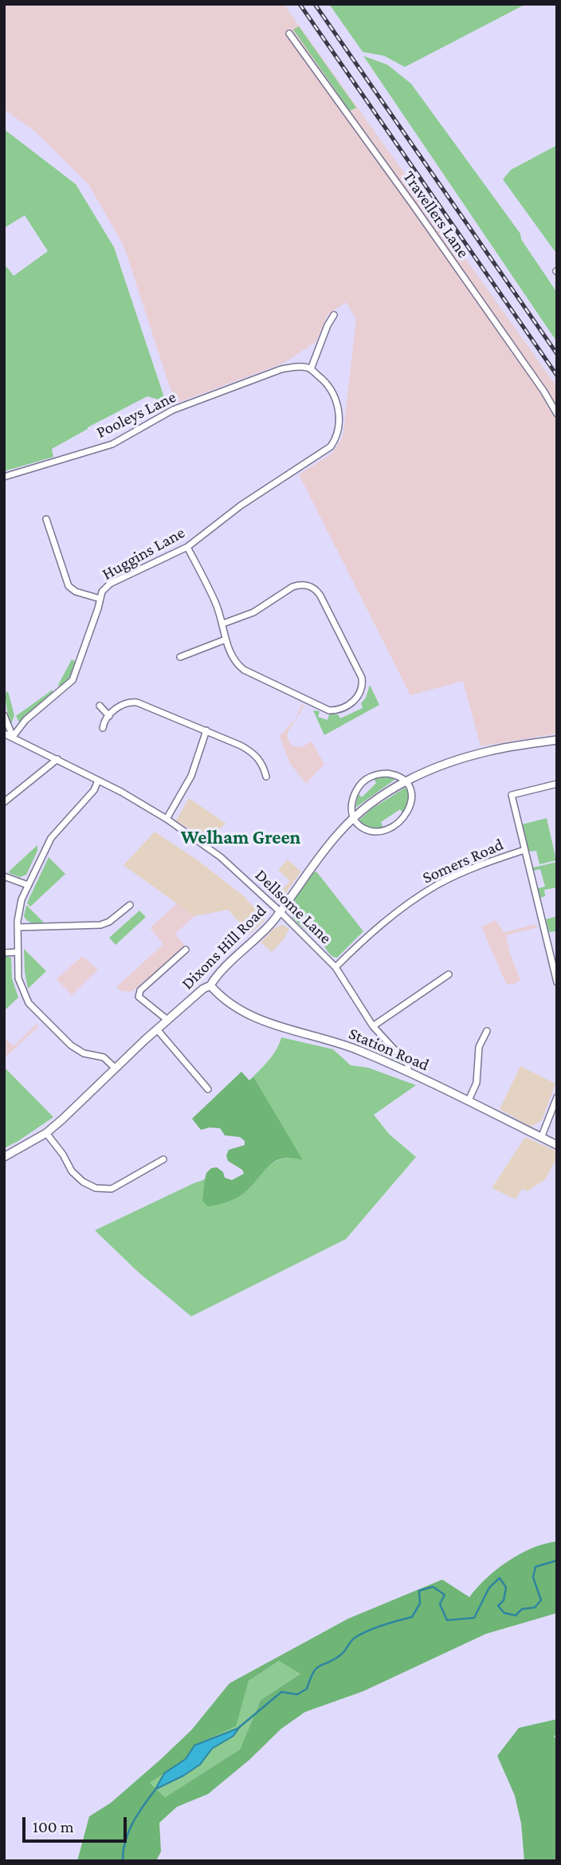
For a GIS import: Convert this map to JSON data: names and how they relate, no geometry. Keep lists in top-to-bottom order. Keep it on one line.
{"streets":{"street":["Travellers Lane","Pooleys Lane","Huggins Lane","Somers Road","Dellsome Lane","Dixons Hill Road","Station Road"]},"crossings":[["Pooleys Lane","Huggins Lane"],["Huggins Lane","Dellsome Lane"],["Somers Road","Dellsome Lane"],["Dellsome Lane","Dixons Hill Road"],["Dellsome Lane","Station Road"],["Dixons Hill Road","Station Road"]],"districts":["Welham Green"],"scale_bar":"100 m"}
